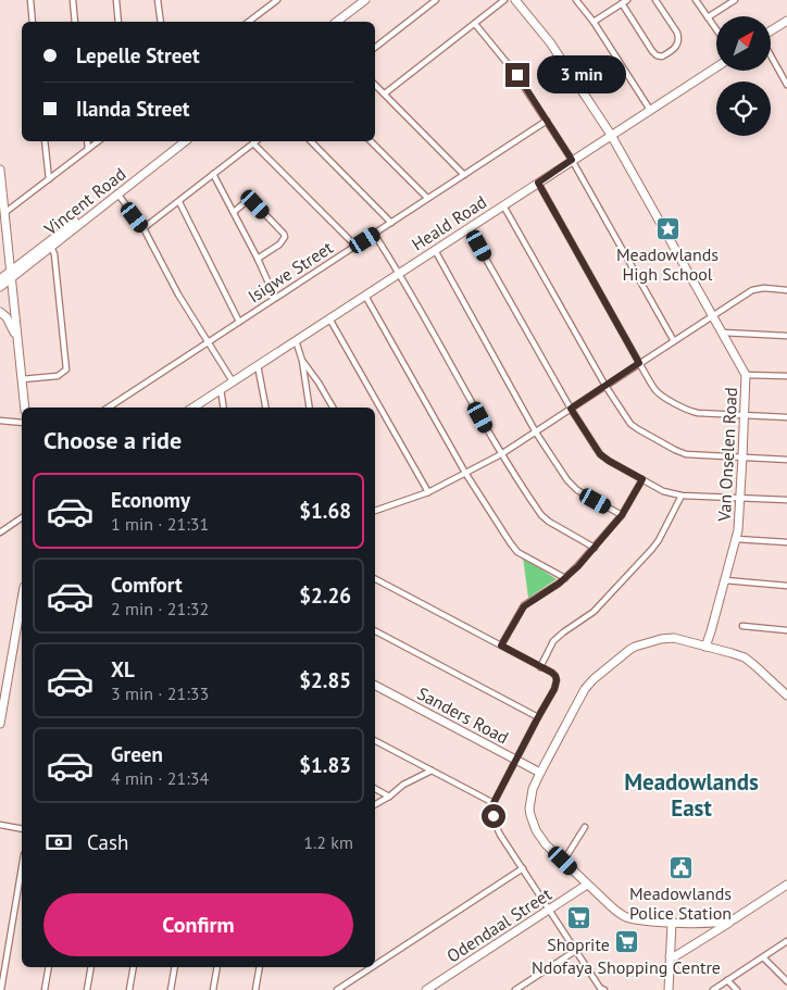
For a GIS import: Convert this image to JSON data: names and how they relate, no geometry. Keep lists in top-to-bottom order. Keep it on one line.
{"streets":{"street":["Vincent Road","Heald Road","Isigwe Street","Van Onselen Road","Sanders Road","Odendaal Street"]},"crossings":[["Heald Road","Van Onselen Road"]],"districts":["Meadowlands East"],"places":{"place":["Meadowlands High School"],"public building":["Meadowlands Police Station"],"supermarket":["Shoprite","Ndofaya Shopping Centre"]},"north":"top right","page":{"banner":["Lepelle Street","Ilanda Street"],"bubble":"3 min","heading":"Choose a ride","list":[{"name":"Economy","note":"1 min · 21:31","value":"$1.68"},{"name":"Comfort","note":"2 min · 21:32","value":"$2.26"},{"name":"XL","note":"3 min · 21:33","value":"$2.85"},{"name":"Green","note":"4 min · 21:34","value":"$1.83"}],"pay":["Cash","1.2 km"],"buttons":"Confirm"}}
